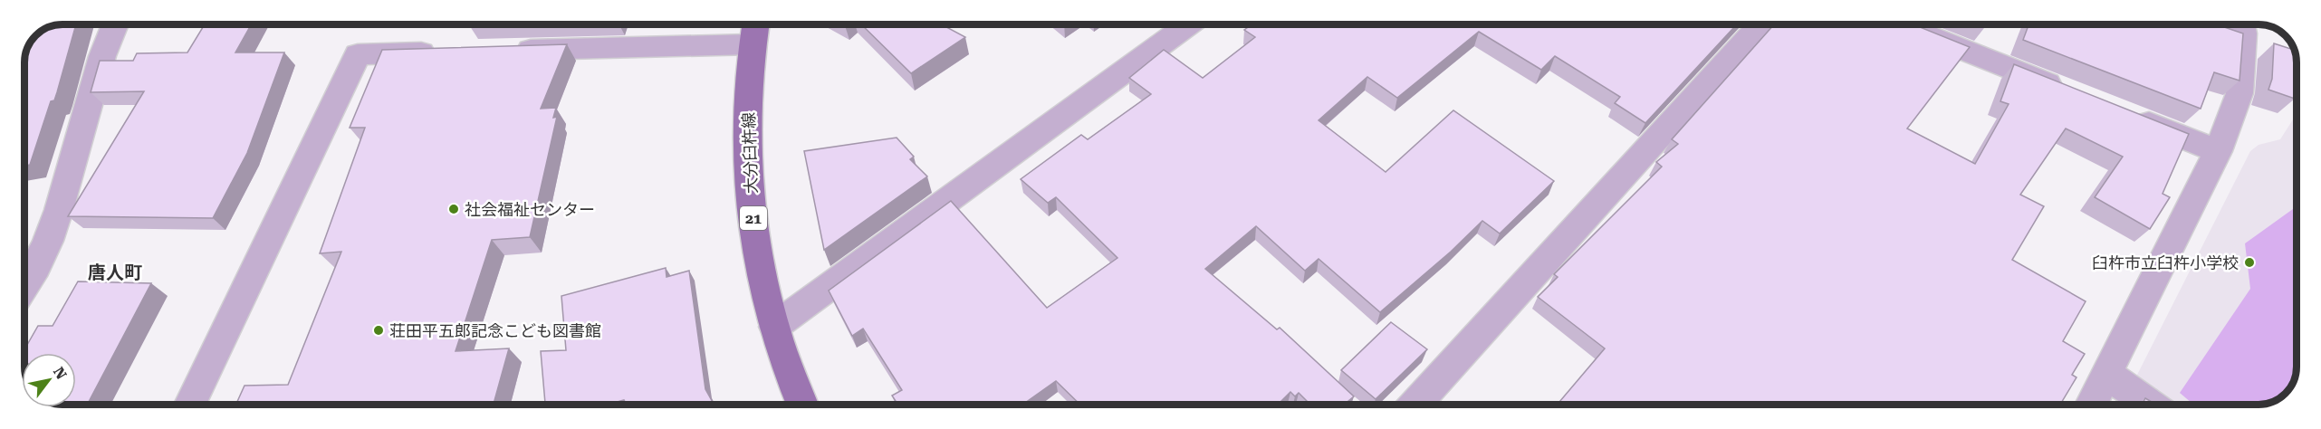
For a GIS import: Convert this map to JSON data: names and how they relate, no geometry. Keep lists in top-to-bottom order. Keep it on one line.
{"streets":{"main road":["大分臼杵線","21"]},"districts":["唐人町"],"places":["社会福祉センター","臼杵市立臼杵小学校","荘田平五郎記念こども図書館"],"north":"top right"}
